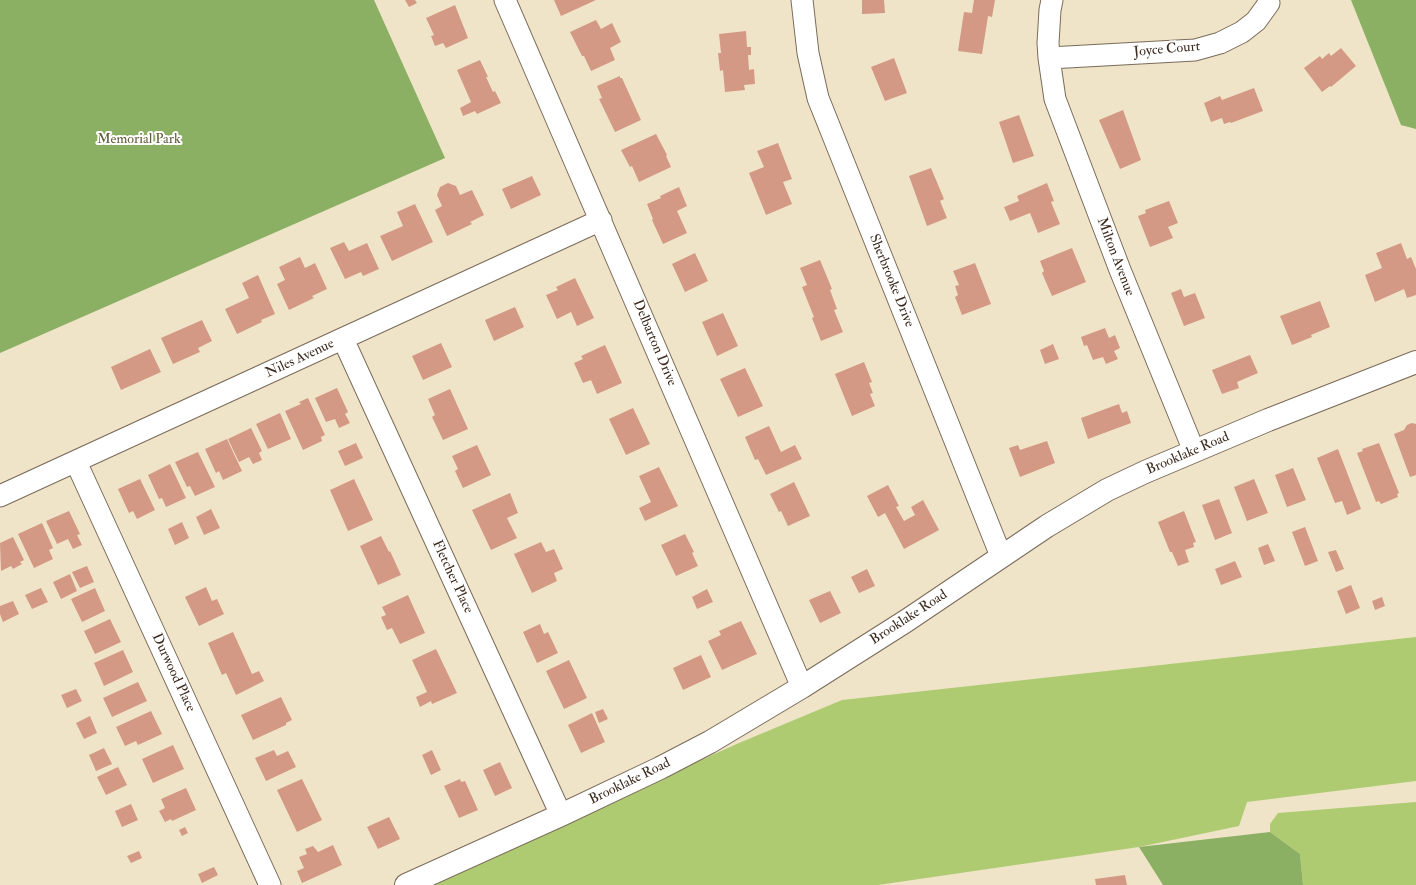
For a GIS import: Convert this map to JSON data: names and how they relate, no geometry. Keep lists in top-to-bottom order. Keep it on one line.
{"streets":{"street":["Joyce Court","Milton Avenue","Sherbrooke Drive","Delbarton Drive","Niles Avenue","Brooklake Road","Fletcher Place","Durwood Place"]},"crossings":[["Joyce Court","Milton Avenue"],["Milton Avenue","Brooklake Road"],["Sherbrooke Drive","Brooklake Road"],["Delbarton Drive","Niles Avenue"],["Delbarton Drive","Brooklake Road"],["Niles Avenue","Fletcher Place"],["Niles Avenue","Durwood Place"],["Brooklake Road","Fletcher Place"]],"parks":["Memorial Park"]}
